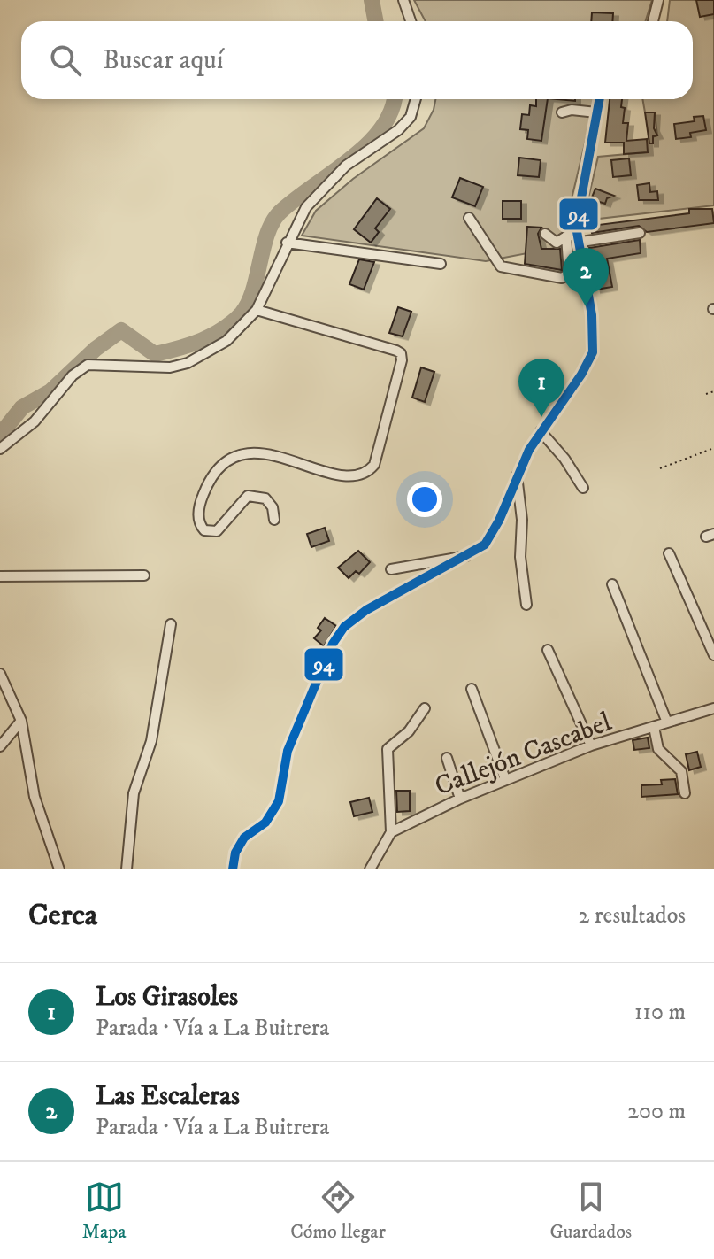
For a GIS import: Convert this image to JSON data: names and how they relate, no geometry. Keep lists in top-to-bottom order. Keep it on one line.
{"streets":{"street":["Callejón Cascabel"]},"lines":["transit line 94"],"page":{"search":"Buscar aquí","pins":["2","1"],"heading":["Cerca","2 resultados"],"list":[{"mark":"1","name":"Los Girasoles","note":"Parada · Vía a La Buitrera","value":"110 m"},{"mark":"2","name":"Las Escaleras","note":"Parada · Vía a La Buitrera","value":"200 m"}],"nav":["Mapa","Cómo llegar","Guardados"]}}
